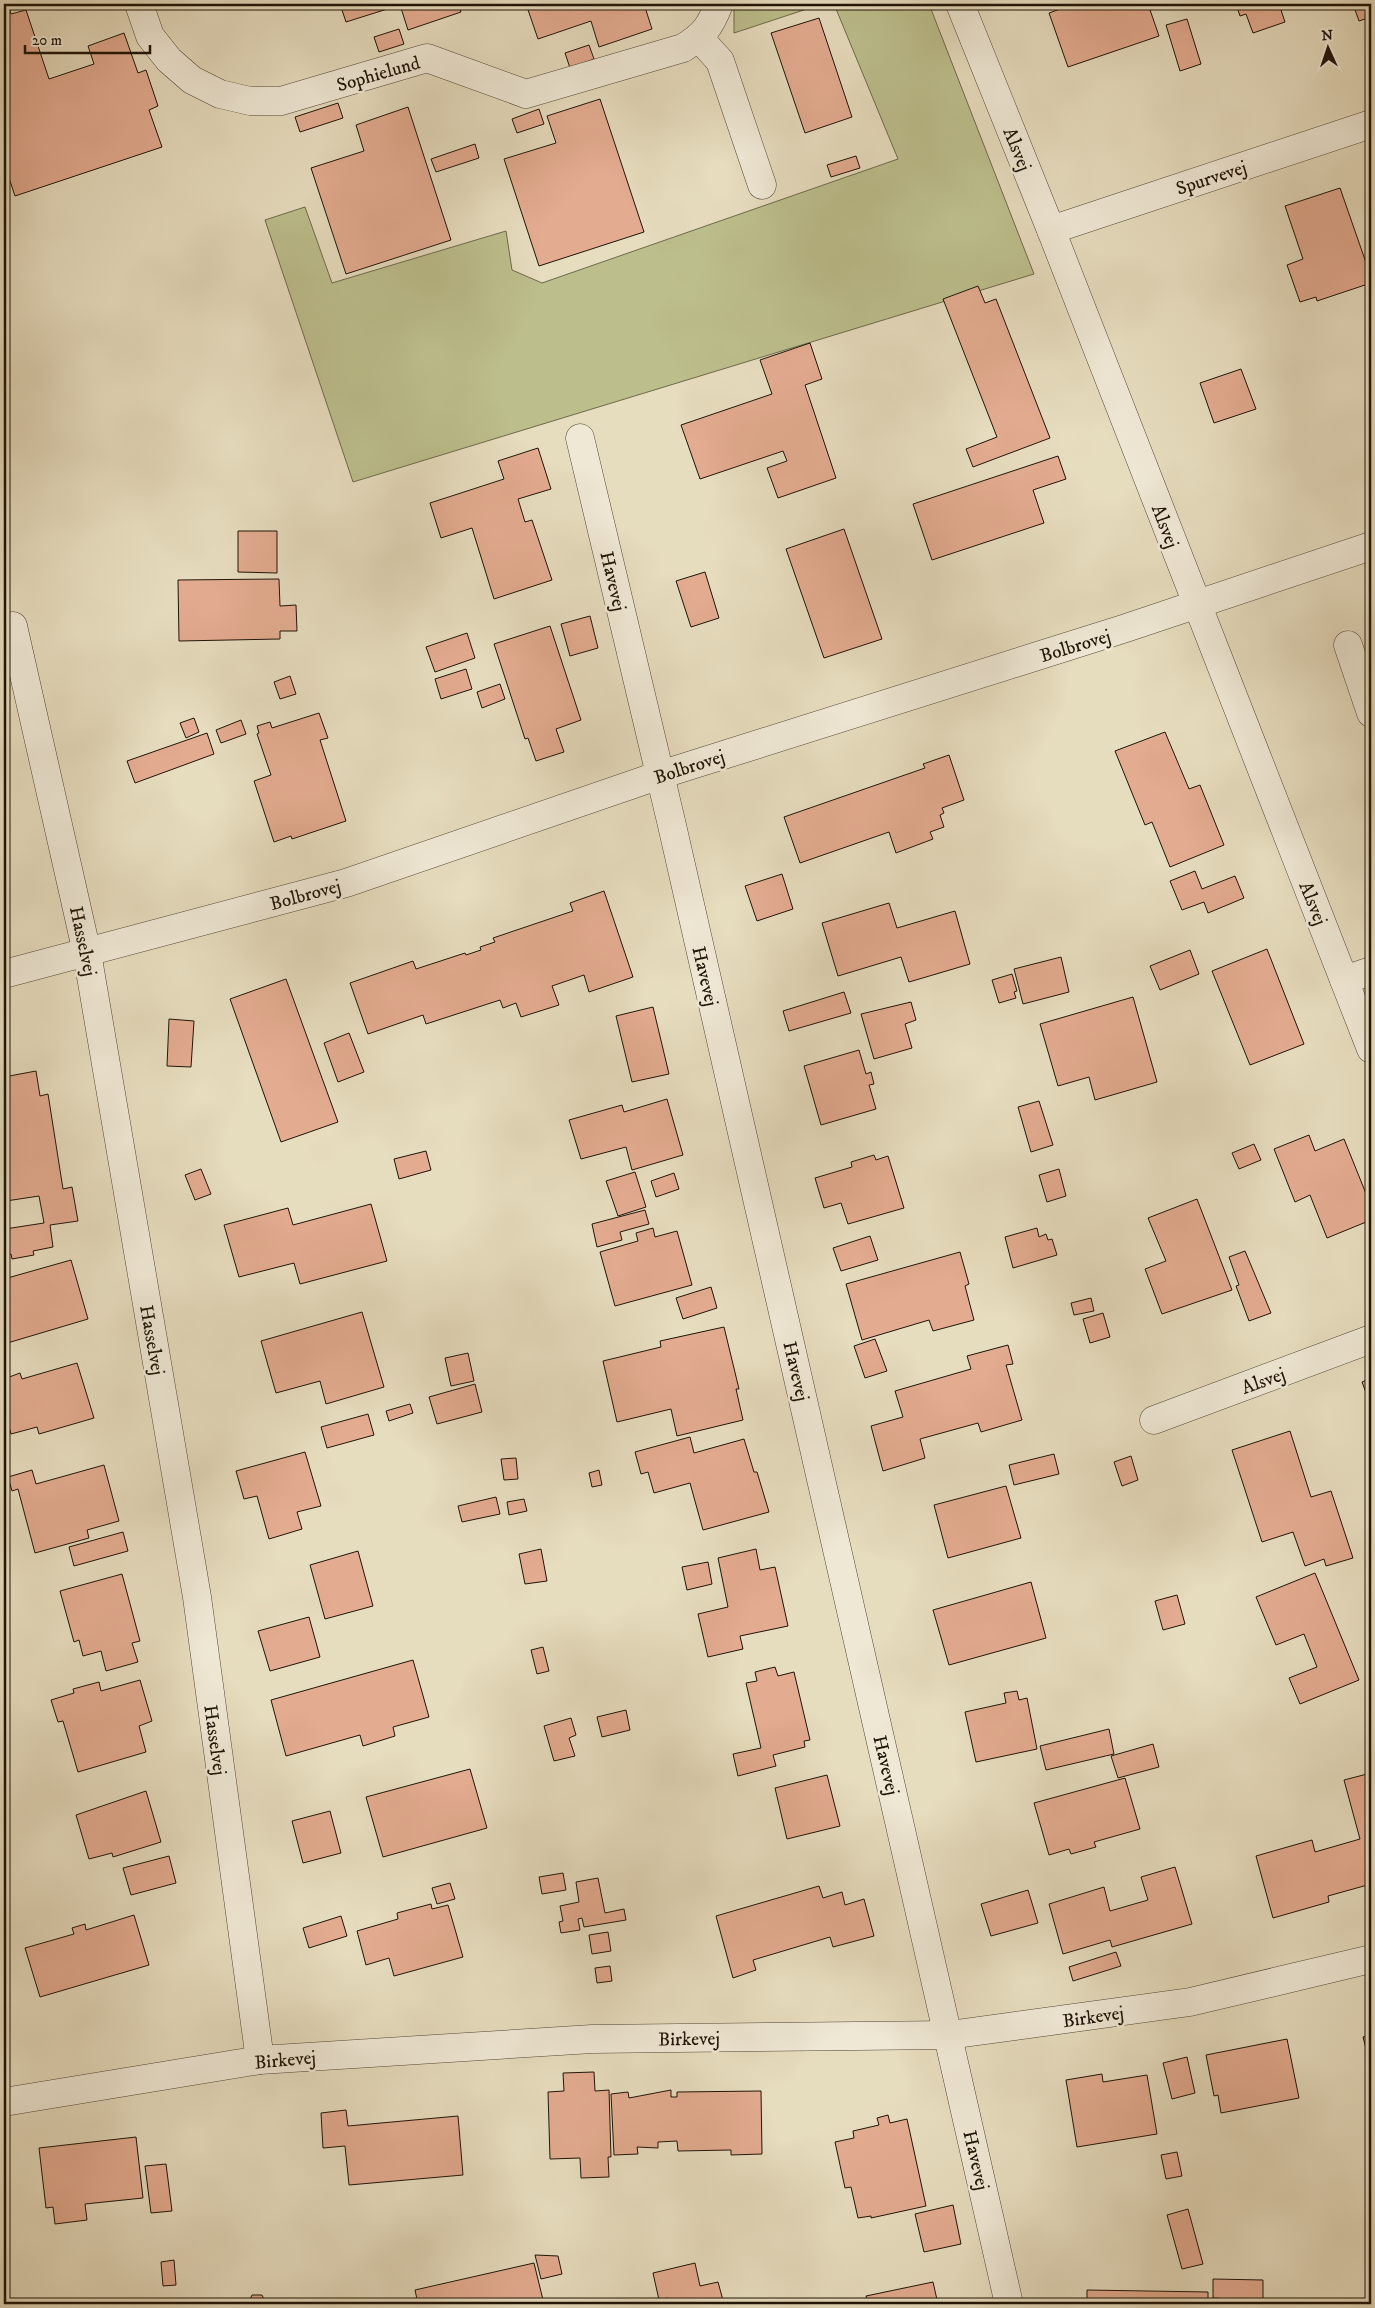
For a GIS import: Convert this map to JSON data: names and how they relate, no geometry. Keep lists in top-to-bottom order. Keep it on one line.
{"streets":{"street":["Sophielund","Alsvej","Spurvevej","Havevej","Bolbrovej","Hasselvej","Birkevej"]},"crossings":[["Alsvej","Spurvevej"],["Alsvej","Bolbrovej"],["Havevej","Bolbrovej"],["Havevej","Birkevej"],["Bolbrovej","Hasselvej"],["Hasselvej","Birkevej"]],"scale_bar":"20 m","north":"top"}
